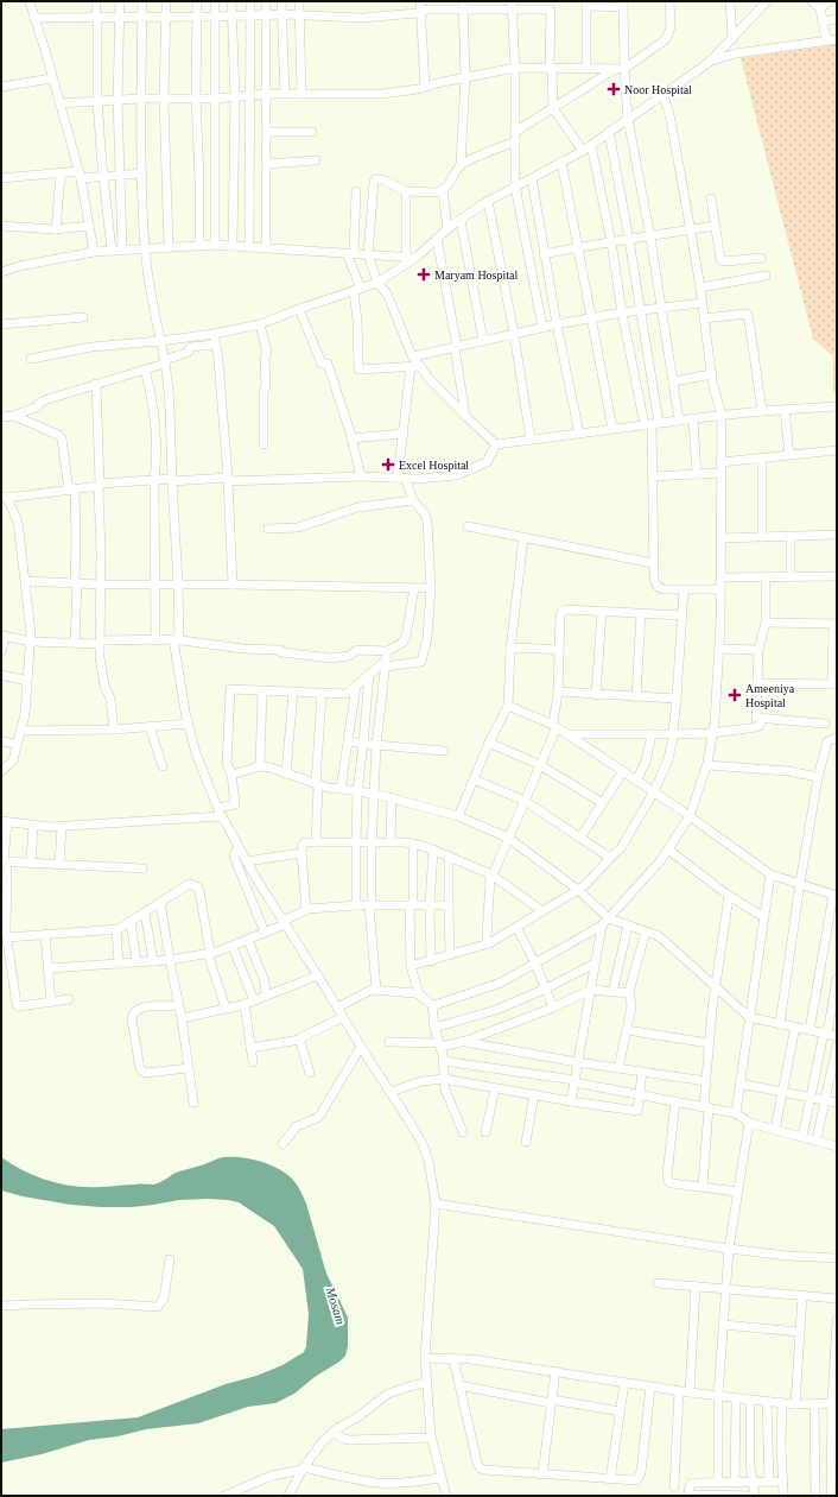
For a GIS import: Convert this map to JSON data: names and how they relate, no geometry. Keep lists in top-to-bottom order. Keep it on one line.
{"water":["Mosam"],"places":{"health":["Noor Hospital","Maryam Hospital","Excel Hospital","Ameeniya Hospital"]}}
